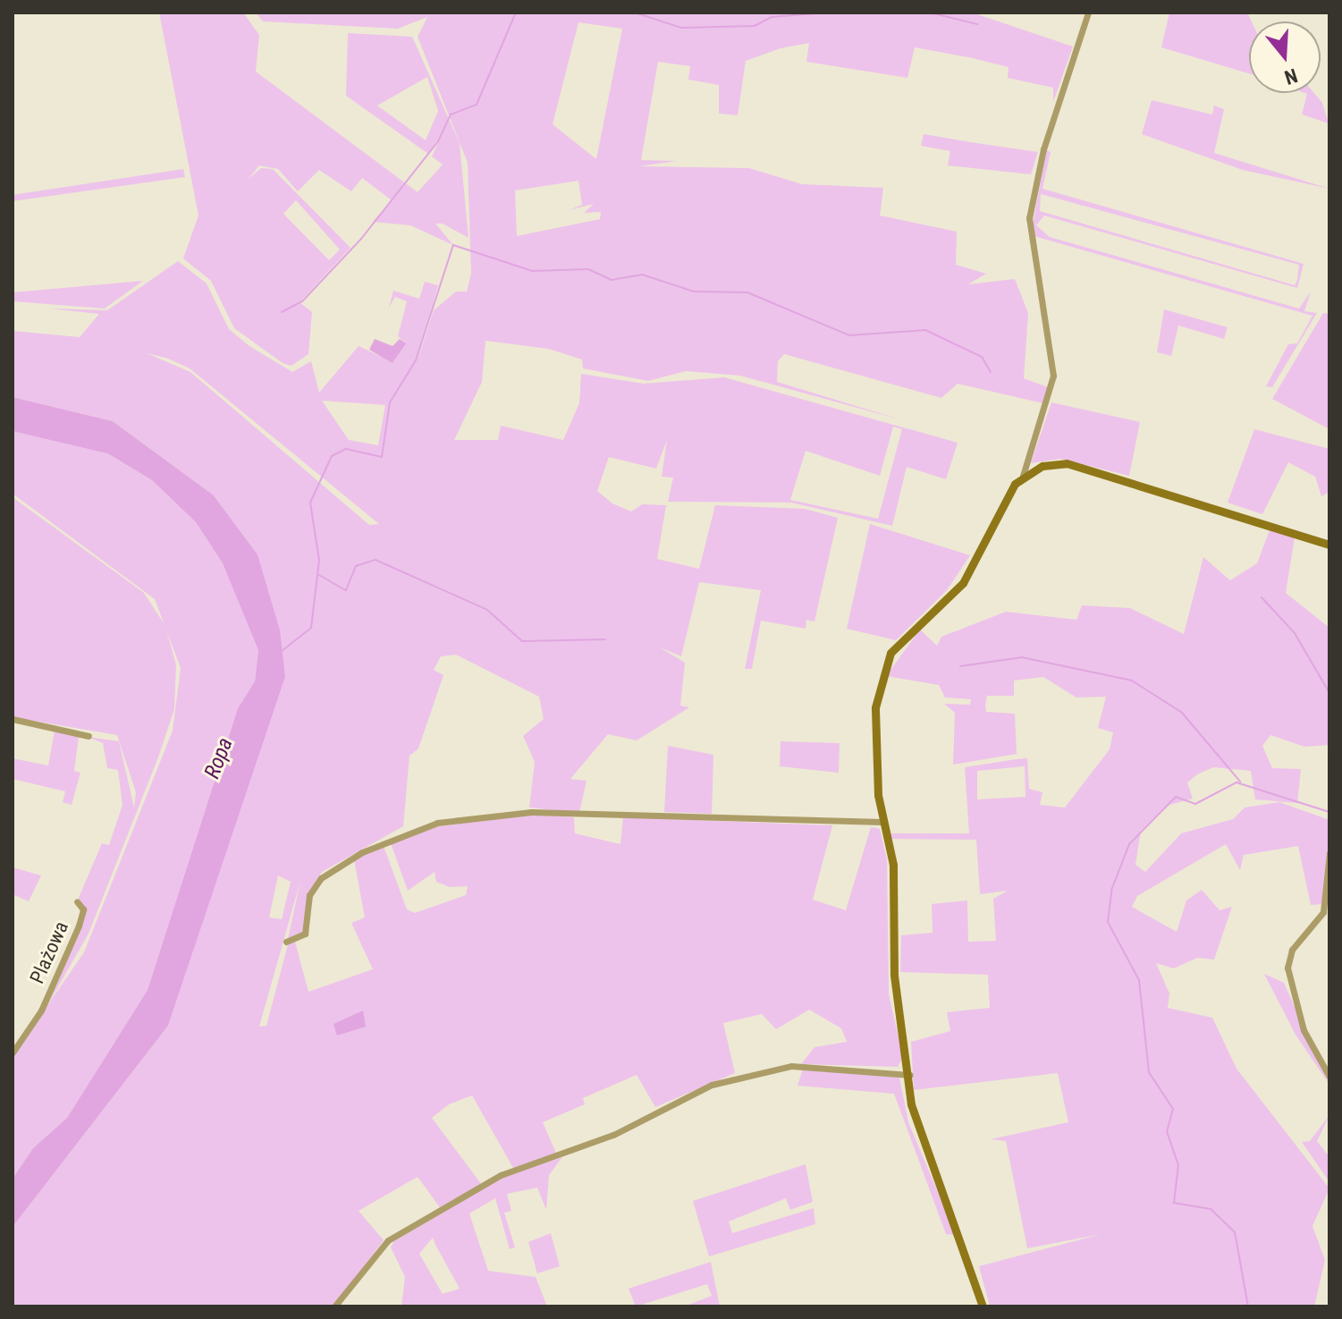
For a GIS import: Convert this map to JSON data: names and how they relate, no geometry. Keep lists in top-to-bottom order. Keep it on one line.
{"streets":{"street":["Plażowa"]},"water":["Ropa"],"north":"bottom"}
